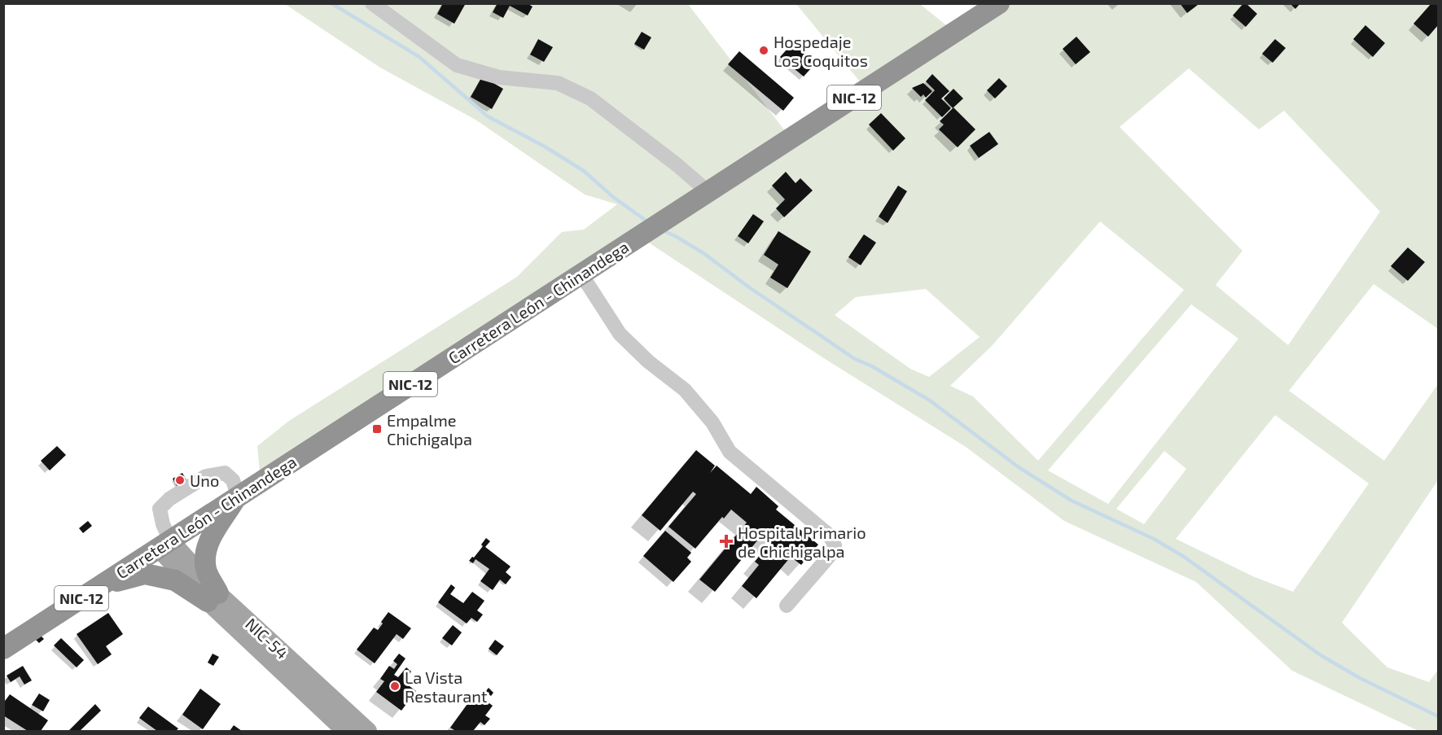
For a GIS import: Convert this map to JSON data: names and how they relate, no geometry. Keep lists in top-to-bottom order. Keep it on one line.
{"streets":{"highway":["NIC-12","Carretera León - Chinandega"],"main road":["NIC-54"]},"crossings":[["Carretera León - Chinandega","NIC-54"]],"places":{"other":["Hospedaje Los Coquitos","Uno","La Vista Restaurant"],"transit":["Empalme Chichigalpa"],"health":["Hospital Primario de Chichigalpa"]}}
